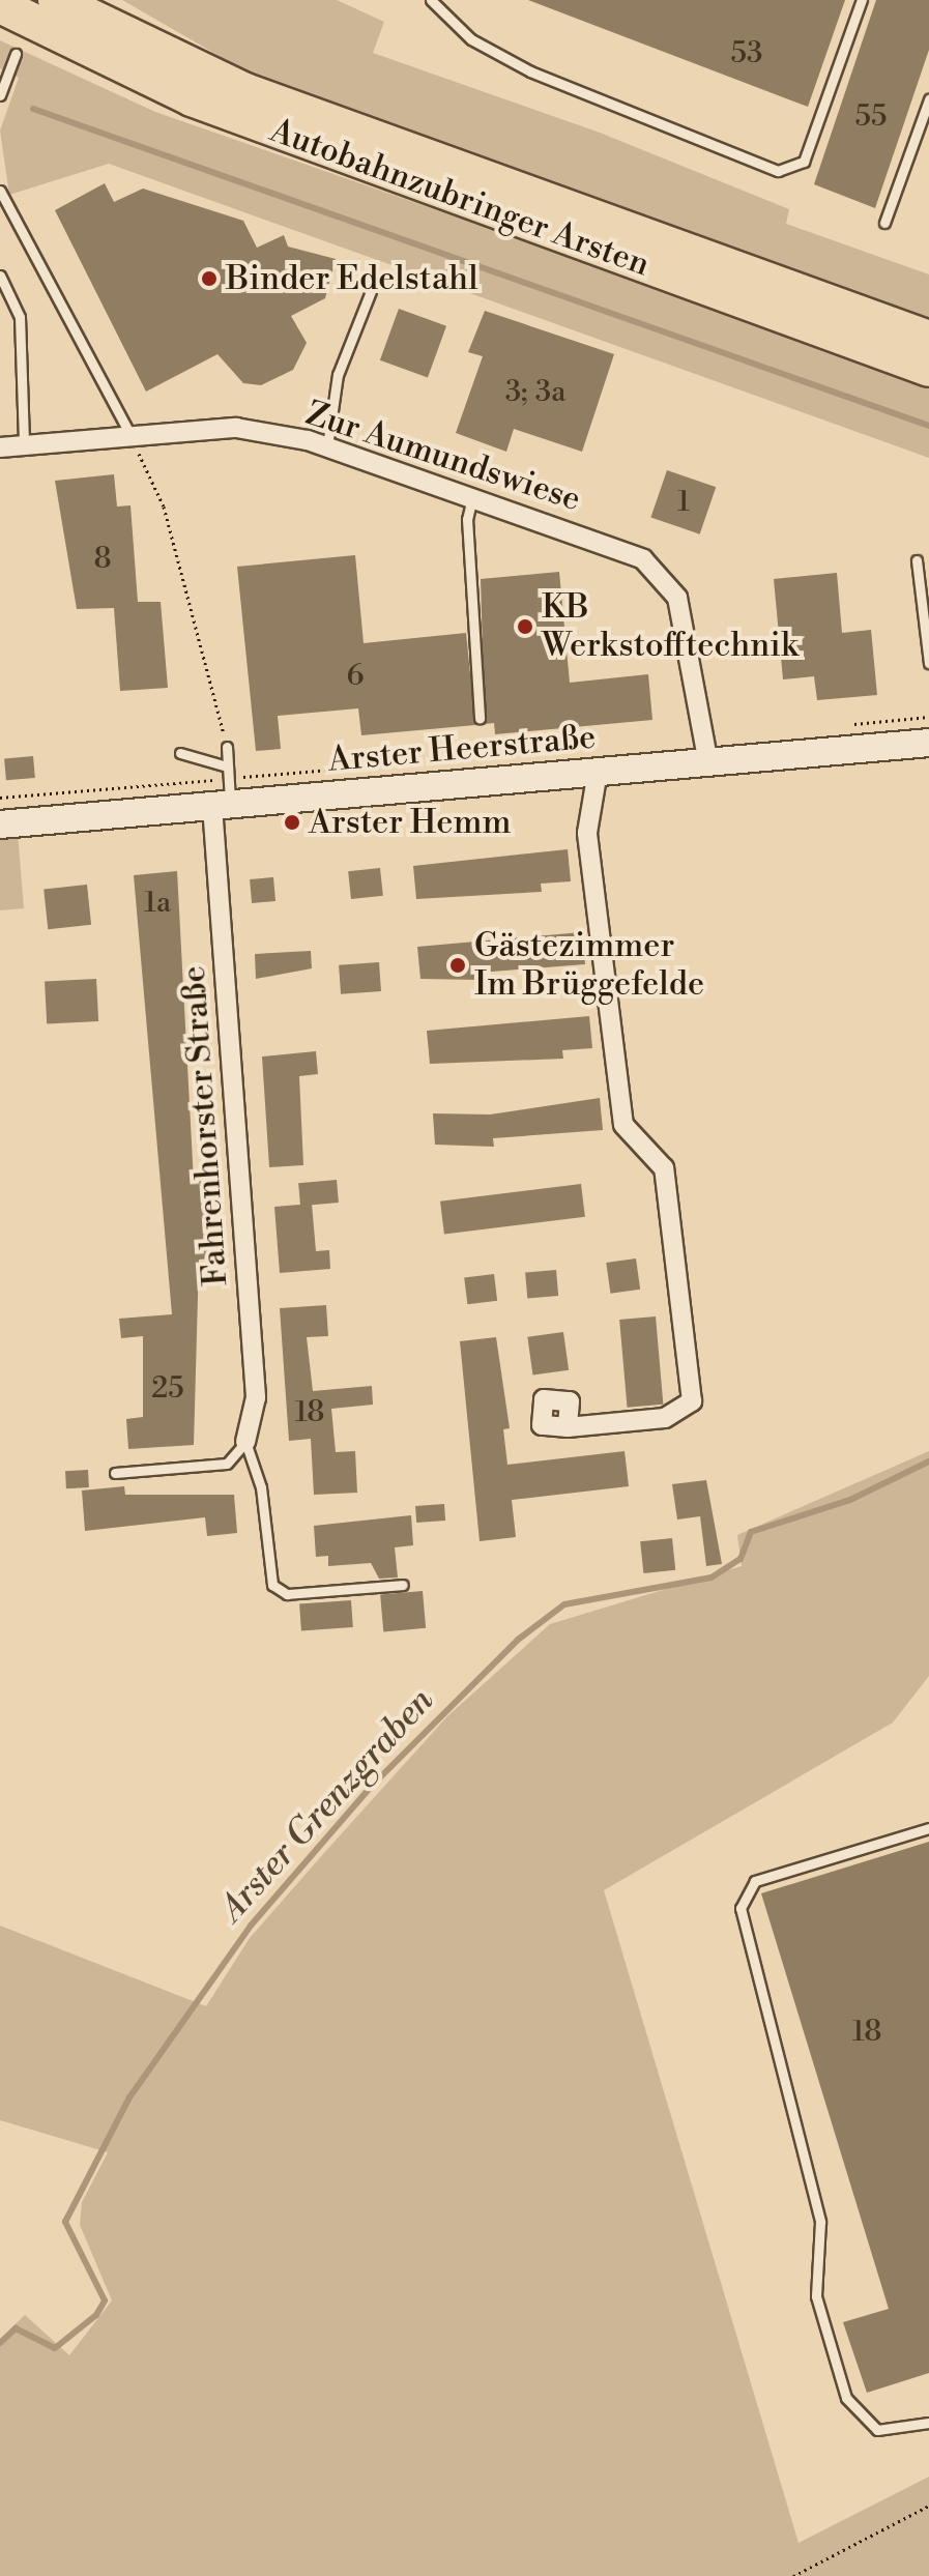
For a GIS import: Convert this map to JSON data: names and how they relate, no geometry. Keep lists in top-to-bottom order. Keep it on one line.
{"streets":{"highway":["Autobahnzubringer Arsten"],"street":["Zur Aumundswiese","Arster Heerstraße","Fahrenhorster Straße"]},"crossings":[["Zur Aumundswiese","Arster Heerstraße"],["Arster Heerstraße","Fahrenhorster Straße"]],"water":["Arster Grenzgraben"],"places":["Binder Edelstahl","KB Werkstofftechnik","Arster Hemm","Gästezimmer Im Brüggefelde"],"house_numbers":["53","55","3; 3a","1","8","6","1a","25","18","18"]}
